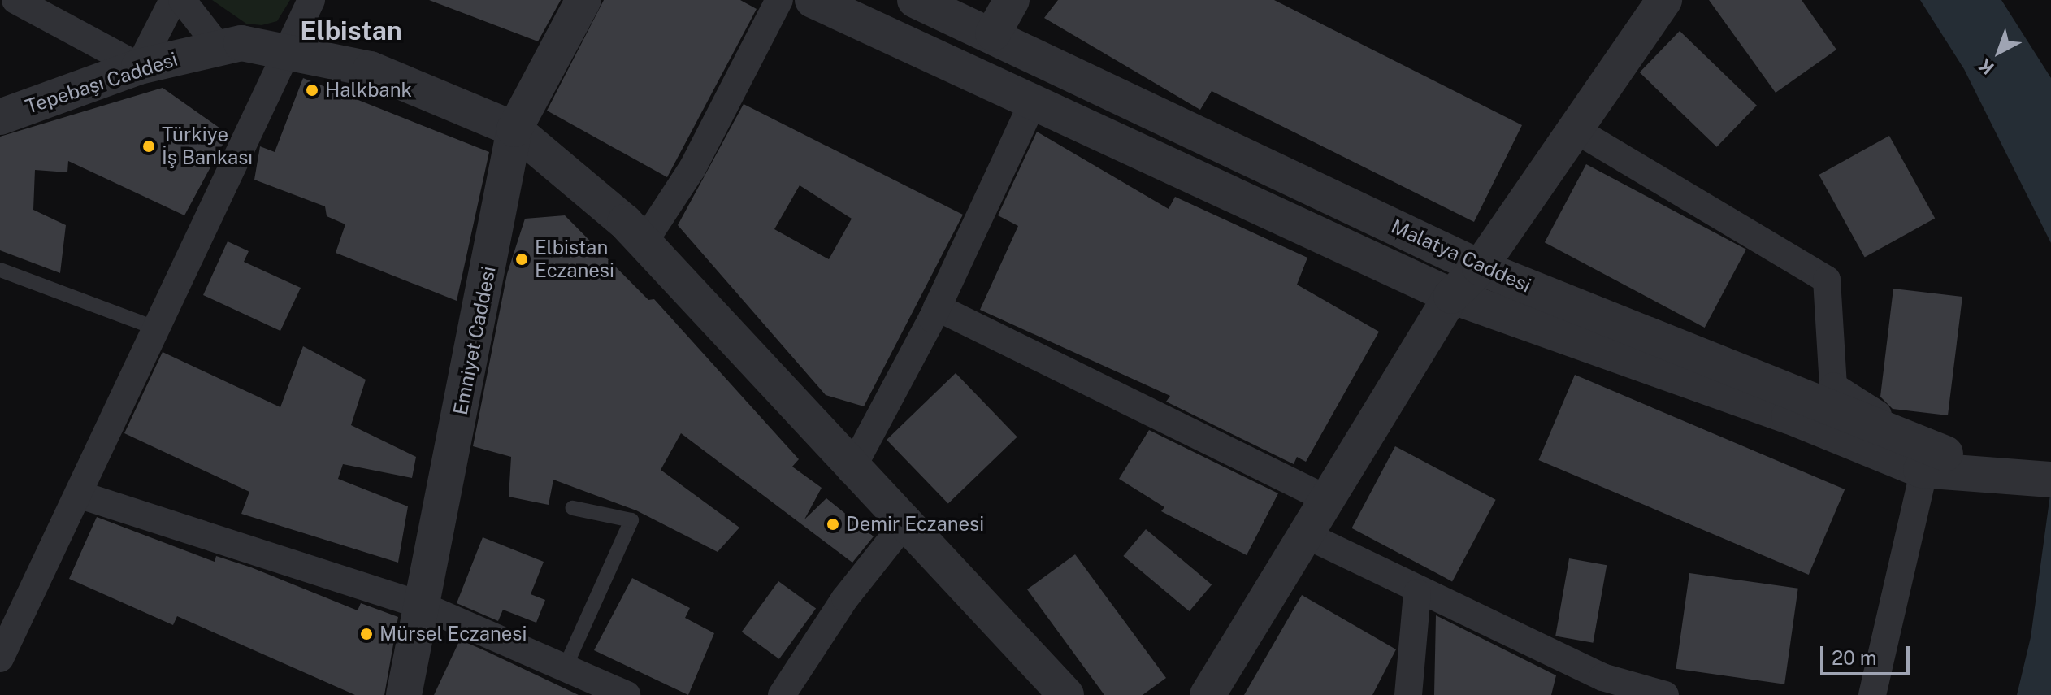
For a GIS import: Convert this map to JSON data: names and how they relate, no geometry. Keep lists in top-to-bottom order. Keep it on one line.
{"streets":{"street":["Tepebaşı Caddesi","Malatya Caddesi","Emniyet Caddesi"]},"districts":["Elbistan"],"places":["Halkbank","Türkiye İş Bankası","Elbistan Eczanesi","Demir Eczanesi","Mürsel Eczanesi"],"scale_bar":"20 m","north":"bottom left"}
